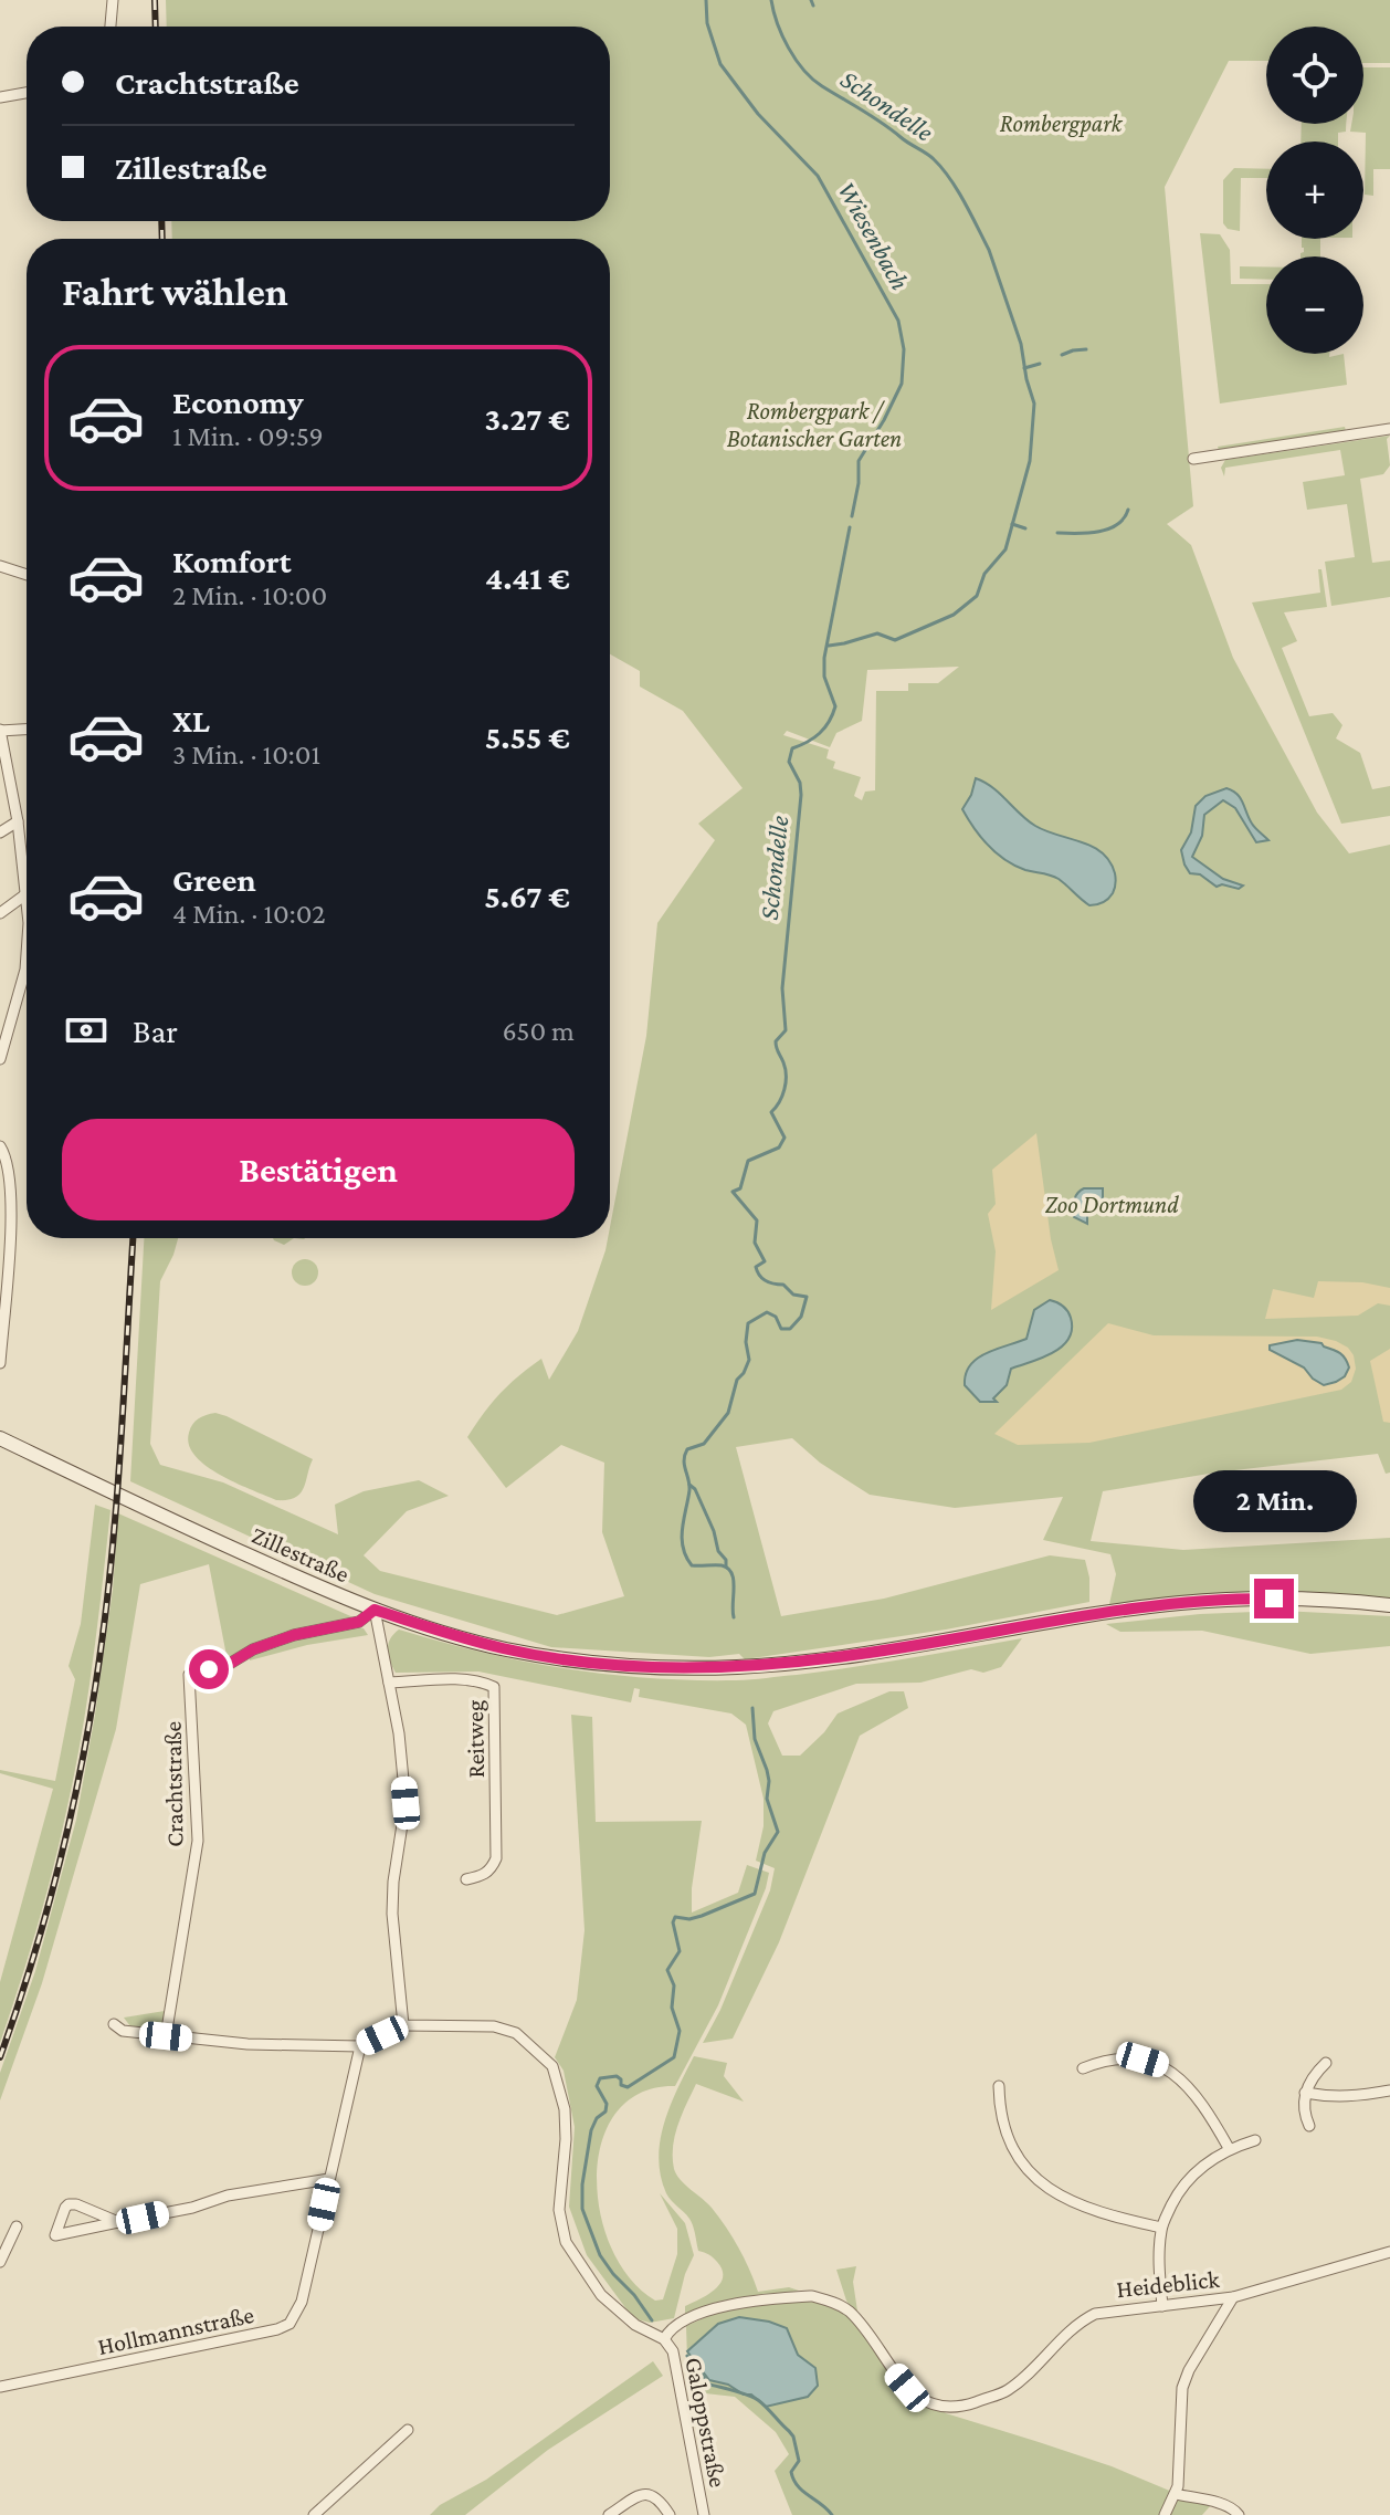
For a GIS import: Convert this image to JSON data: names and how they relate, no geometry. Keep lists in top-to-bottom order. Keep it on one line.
{"streets":{"main road":["Zillestraße"],"street":["Reitweg","Crachtstraße","Heideblick","Hollmannstraße","Galoppstraße"]},"crossings":[["Zillestraße","Crachtstraße"],["Heideblick","Galoppstraße"]],"water":["Schondelle","Wiesenbach"],"parks":["Rombergpark","Rombergpark / Botanischer Garten","Zoo Dortmund"],"page":{"map_buttons":["+","−"],"banner":["Crachtstraße","Zillestraße"],"heading":"Fahrt wählen","list":[{"name":"Economy","note":"1 Min. · 09:59","value":"3.27 €"},{"name":"Komfort","note":"2 Min. · 10:00","value":"4.41 €"},{"name":"XL","note":"3 Min. · 10:01","value":"5.55 €"},{"name":"Green","note":"4 Min. · 10:02","value":"5.67 €"}],"pay":["Bar","650 m"],"buttons":"Bestätigen","bubble":"2 Min."}}
